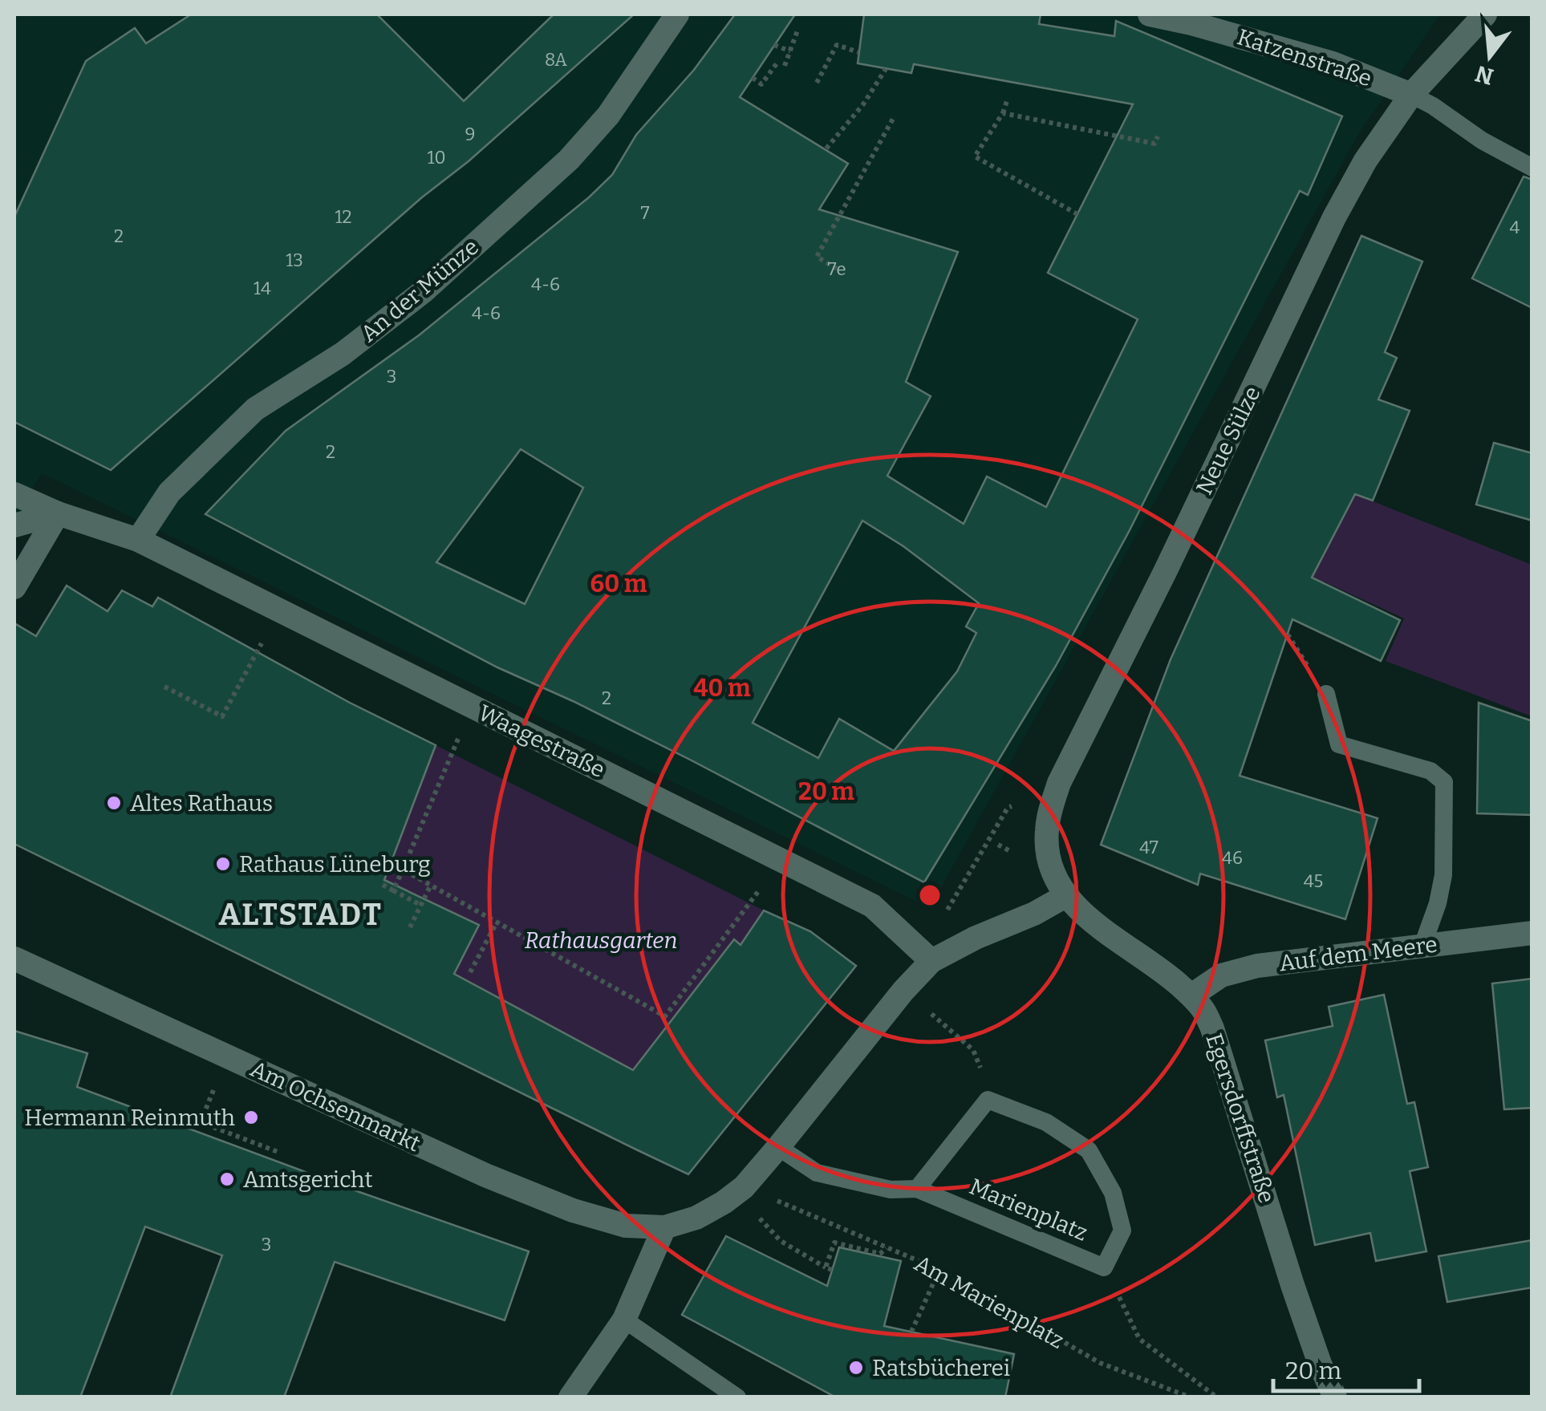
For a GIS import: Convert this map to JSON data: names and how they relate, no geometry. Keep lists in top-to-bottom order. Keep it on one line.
{"streets":{"street":["Katzenstraße","An der Münze","Neue Sülze","Waagestraße","Auf dem Meere","Am Ochsenmarkt","Egersdorffstraße"],"lane":["Marienplatz"],"path":["Am Marienplatz"]},"crossings":[["Katzenstraße","Neue Sülze"],["An der Münze","Waagestraße"],["Neue Sülze","Egersdorffstraße"],["Auf dem Meere","Egersdorffstraße"]],"districts":["ALTSTADT"],"parks":["Rathausgarten"],"places":["Altes Rathaus","Rathaus Lüneburg","Hermann Reinmuth","Amtsgericht","Ratsbücherei"],"house_numbers":["8A","9","10","7","12","4","2","13","7e","4-6","14","4-6","3","2","2","47","46","45","3"],"scale_bar":"20 m","north":"bottom","rings":["60 m","40 m","20 m"]}
